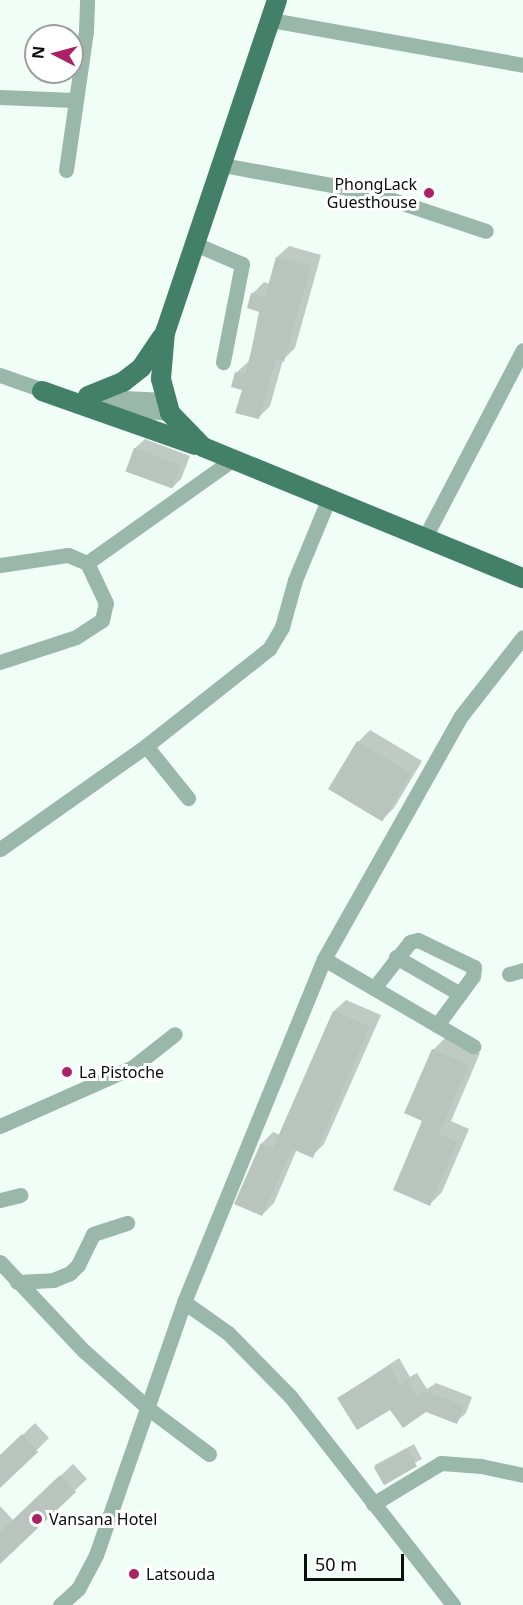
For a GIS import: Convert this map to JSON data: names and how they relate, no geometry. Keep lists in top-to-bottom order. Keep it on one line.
{"places":["PhongLack Guesthouse","La Pistoche","Vansana Hotel","Latsouda"],"scale_bar":"50 m","north":"left"}
